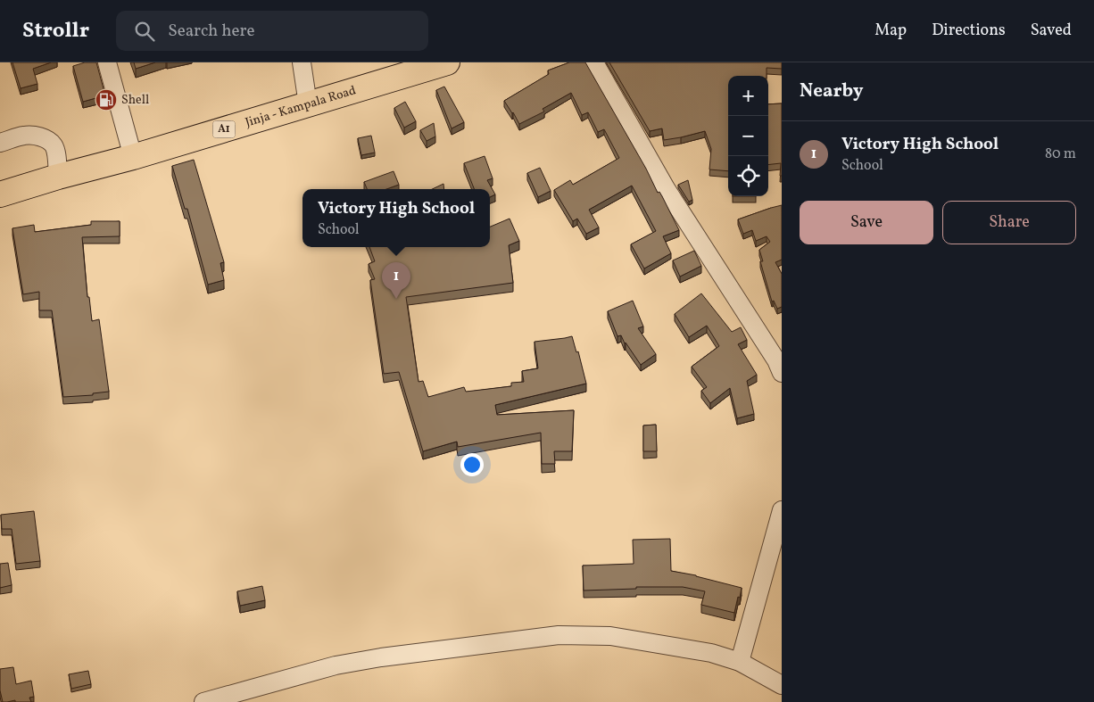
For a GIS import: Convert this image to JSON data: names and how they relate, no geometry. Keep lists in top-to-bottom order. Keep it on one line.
{"streets":{"highway":["Jinja - Kampala Road","A1"]},"places":{"fuel station":["Shell"]},"page":{"header":"Strollr","search":"Search here","nav":["Map","Directions","Saved"],"heading":"Nearby","map_buttons":["+","−"],"list":[{"mark":"1","name":"Victory High School","note":"School","value":"80 m"}],"buttons":["Save","Share"],"popup":["Victory High School","School"],"pins":"1"}}
